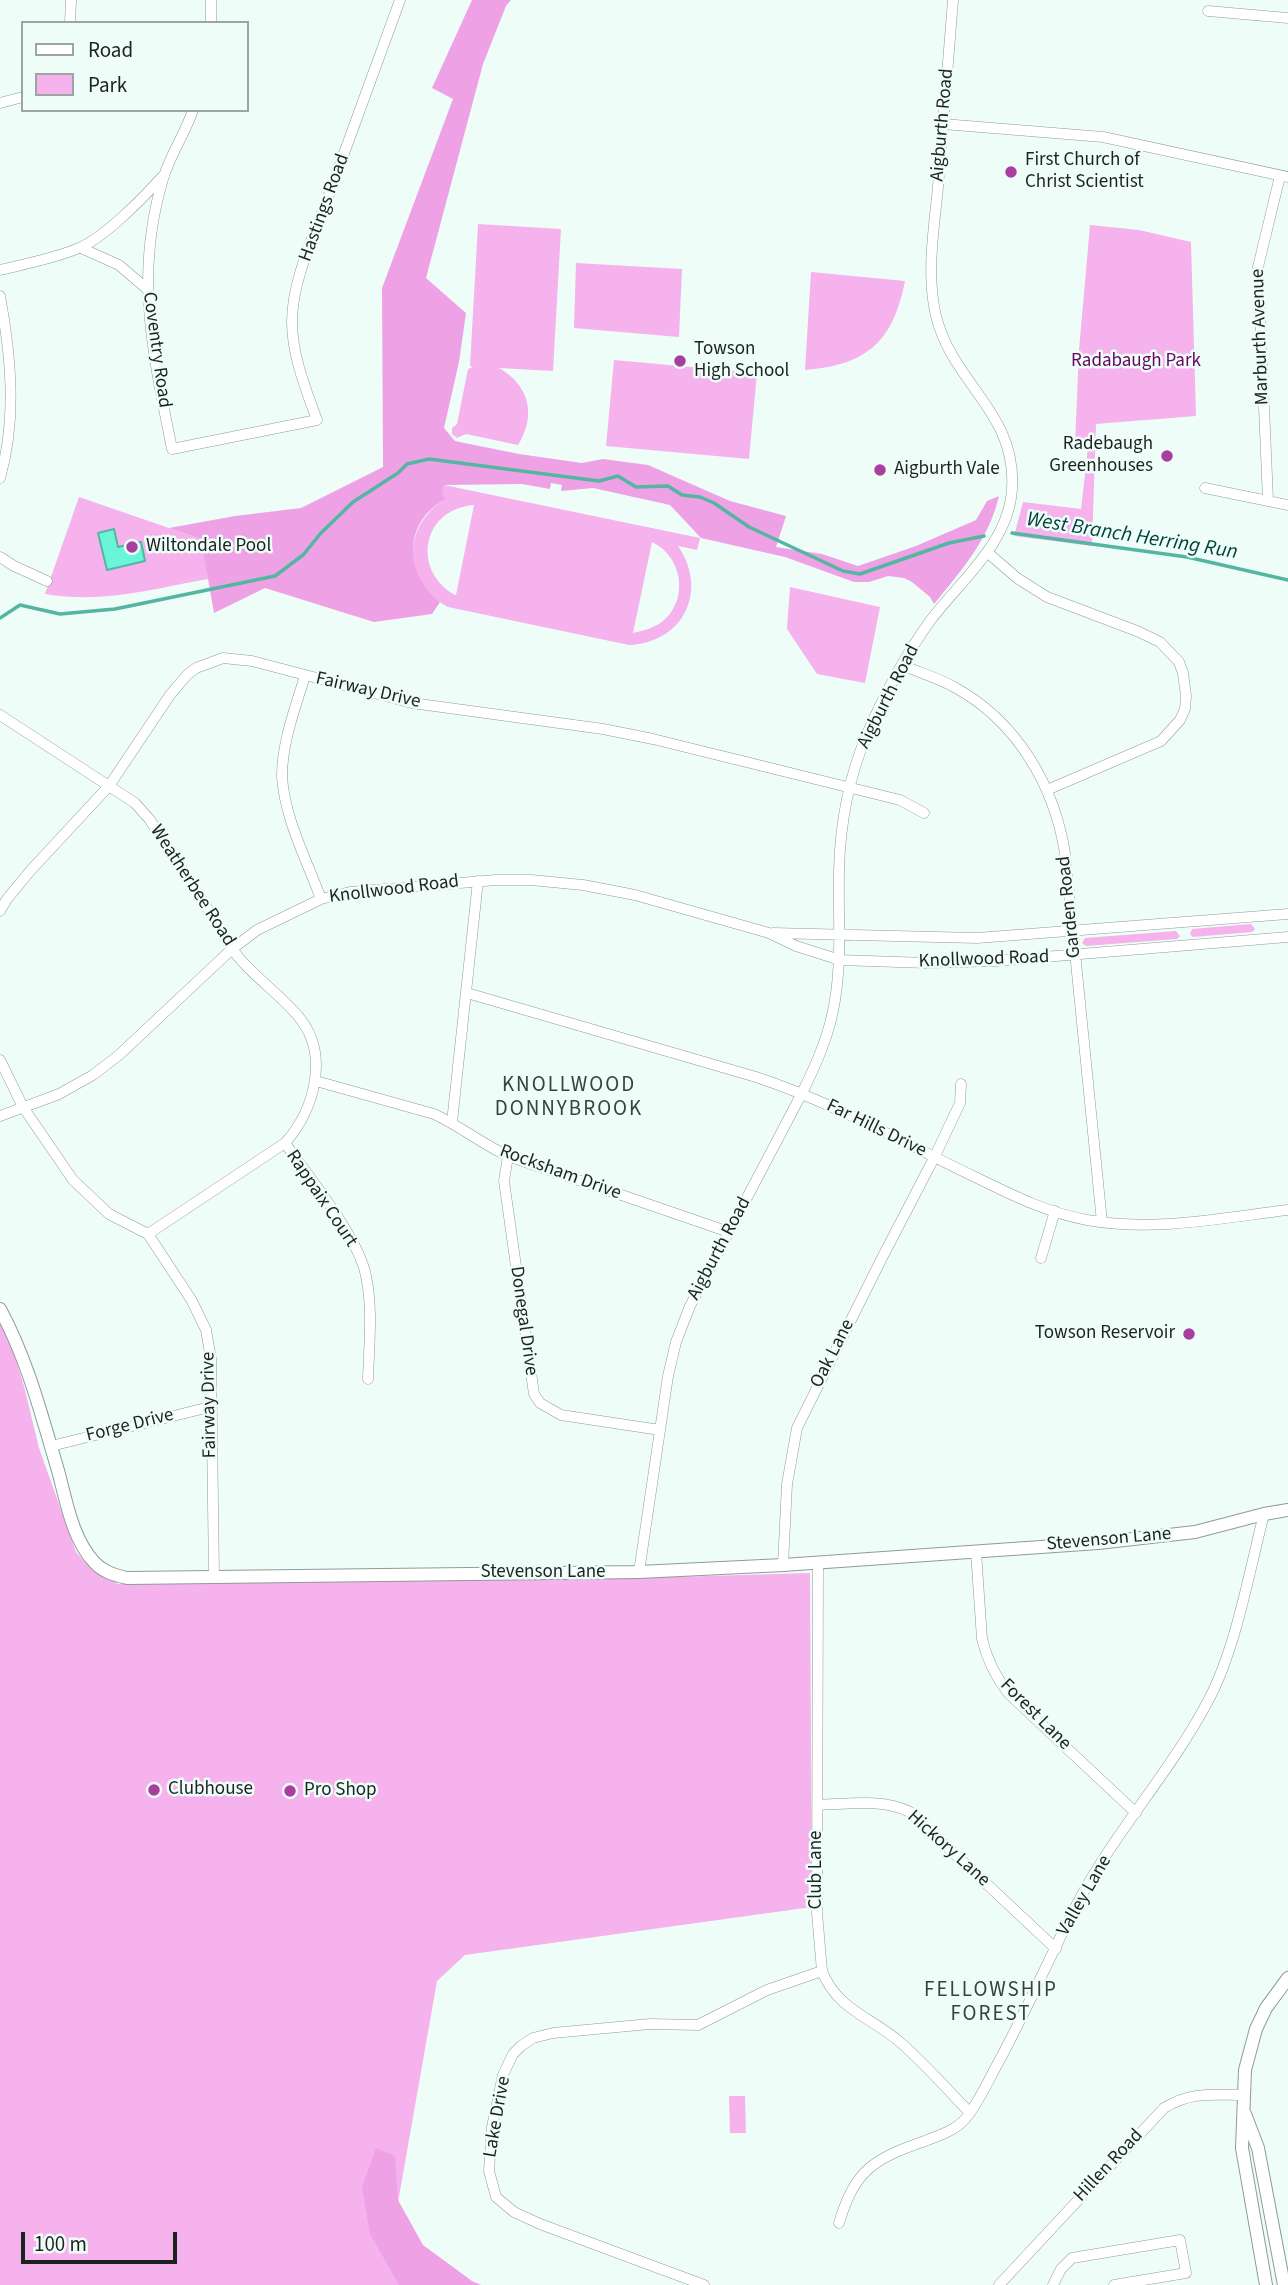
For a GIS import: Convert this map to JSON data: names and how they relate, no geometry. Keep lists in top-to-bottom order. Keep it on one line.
{"streets":{"street":["Aigburth Road","Hastings Road","Marburth Avenue","Coventry Road","Fairway Drive","Weatherbee Road","Knollwood Road","Garden Road","Far Hills Drive","Rocksham Drive","Rappaix Court","Donegal Drive","Oak Lane","Forge Drive","Stevenson Lane","Forest Lane","Hickory Lane","Club Lane","Valley Lane","Lake Drive","Hillen Road"]},"crossings":[["Aigburth Road","Fairway Drive"],["Aigburth Road","Knollwood Road"],["Aigburth Road","Garden Road"],["Aigburth Road","Far Hills Drive"],["Aigburth Road","Rocksham Drive"],["Aigburth Road","Donegal Drive"],["Aigburth Road","Stevenson Lane"],["Hastings Road","Coventry Road"],["Fairway Drive","Weatherbee Road"],["Fairway Drive","Knollwood Road"],["Fairway Drive","Forge Drive"],["Fairway Drive","Stevenson Lane"],["Weatherbee Road","Knollwood Road"],["Weatherbee Road","Rocksham Drive"],["Weatherbee Road","Rappaix Court"],["Knollwood Road","Garden Road"],["Garden Road","Far Hills Drive"],["Far Hills Drive","Oak Lane"],["Rocksham Drive","Donegal Drive"],["Oak Lane","Stevenson Lane"],["Forge Drive","Stevenson Lane"],["Stevenson Lane","Forest Lane"],["Stevenson Lane","Club Lane"],["Stevenson Lane","Valley Lane"],["Forest Lane","Valley Lane"],["Hickory Lane","Club Lane"],["Hickory Lane","Valley Lane"],["Club Lane","Lake Drive"]],"districts":["KNOLLWOOD DONNYBROOK","FELLOWSHIP FOREST"],"water":["West Branch Herring Run"],"parks":["Radabaugh Park"],"places":["First Church of Christ Scientist","Towson High School","Radebaugh Greenhouses","Aigburth Vale","Wiltondale Pool","Towson Reservoir","Clubhouse","Pro Shop"],"legend":["Road","Park"],"scale_bar":"100 m"}
